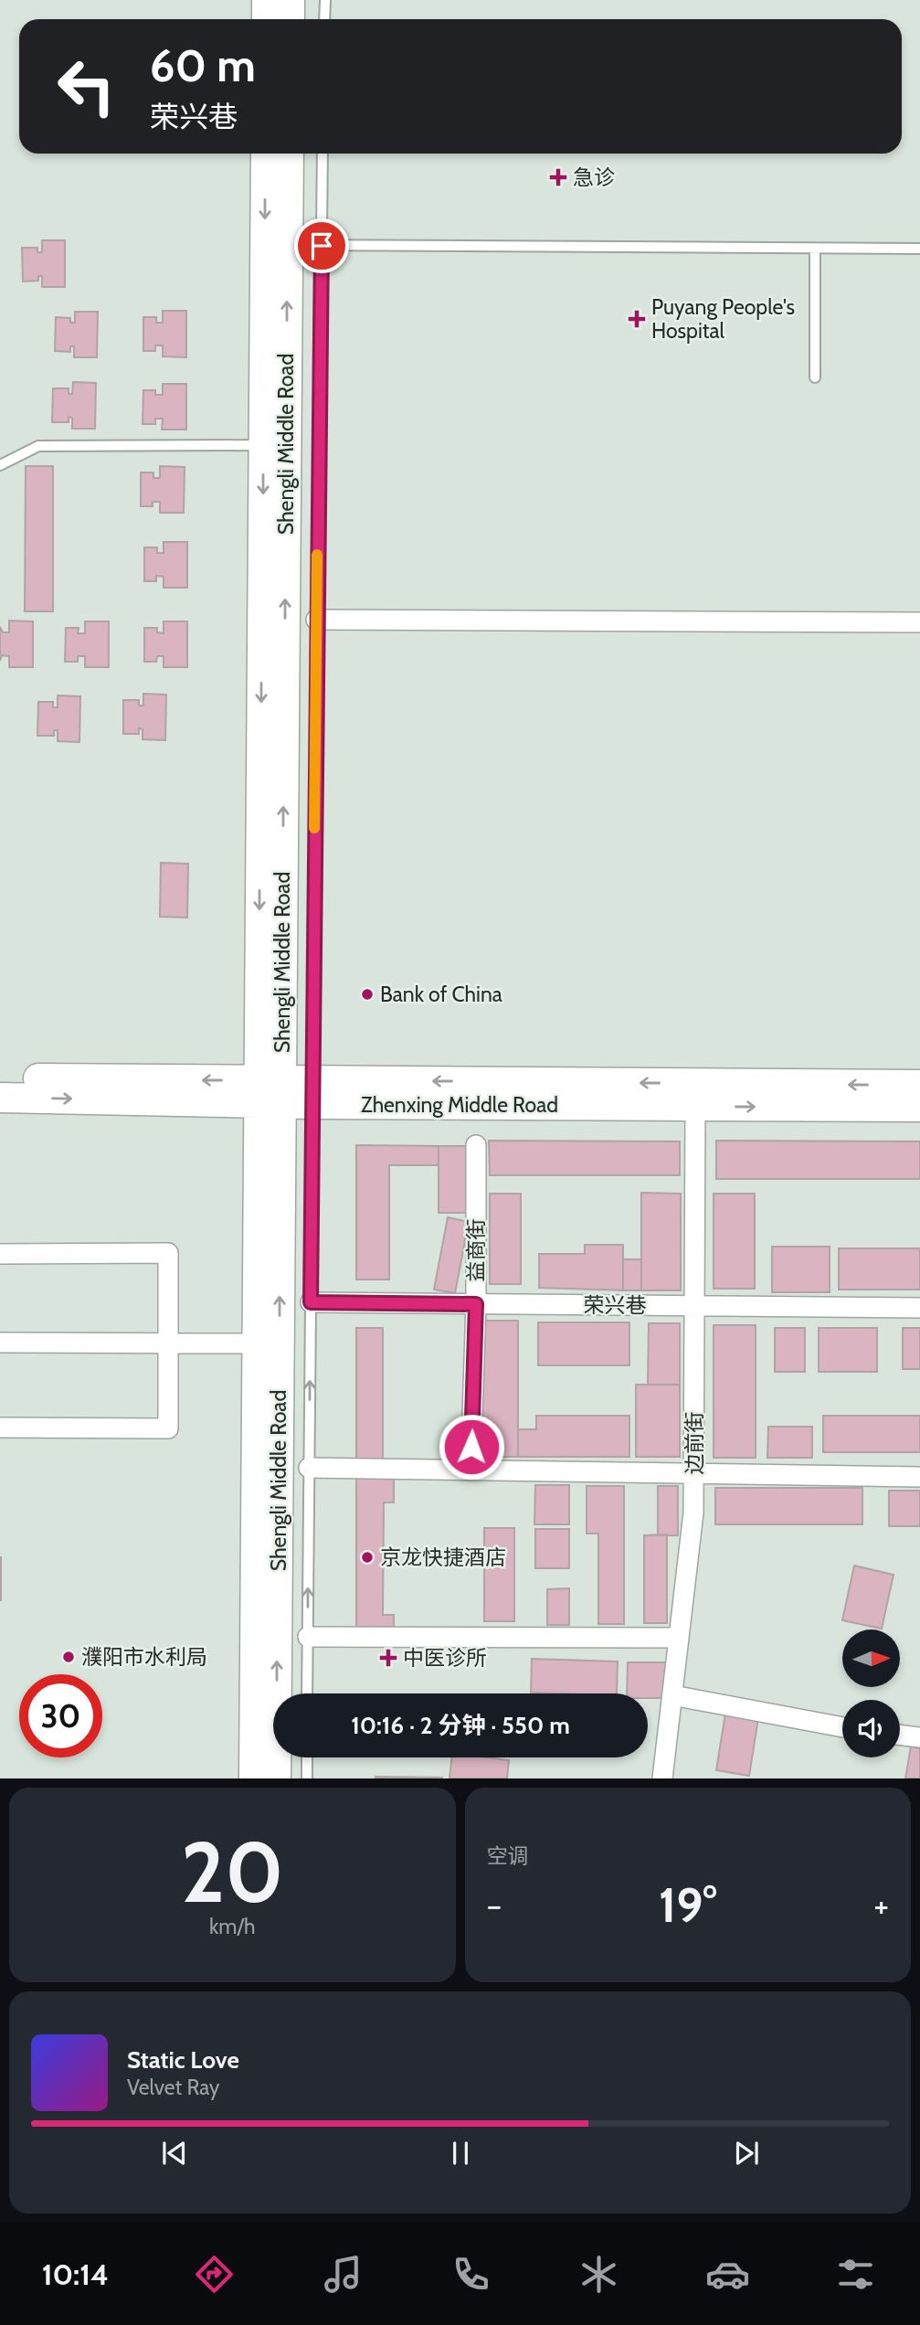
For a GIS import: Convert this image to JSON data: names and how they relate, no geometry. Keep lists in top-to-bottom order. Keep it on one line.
{"streets":{"main road":["Shengli Middle Road","Zhenxing Middle Road"],"street":["益商街","荣兴巷","边前街"]},"crossings":[["Shengli Middle Road","Zhenxing Middle Road"],["Zhenxing Middle Road","边前街"],["益商街","荣兴巷"],["荣兴巷","边前街"]],"places":{"health":["急诊","Puyang People's Hospital","中医诊所"],"other":["Bank of China","京龙快捷酒店","濮阳市水利局"]},"north":"right","page":{"turn":["60 m","荣兴巷"],"limit":"30","trip":"10:16 · 2 分钟 · 550 m","tile":[["20","km/h"],"空调"],"heat":["−","19°","+"],"song":["Static Love","Velvet Ray"],"tabs":"10:14"}}
